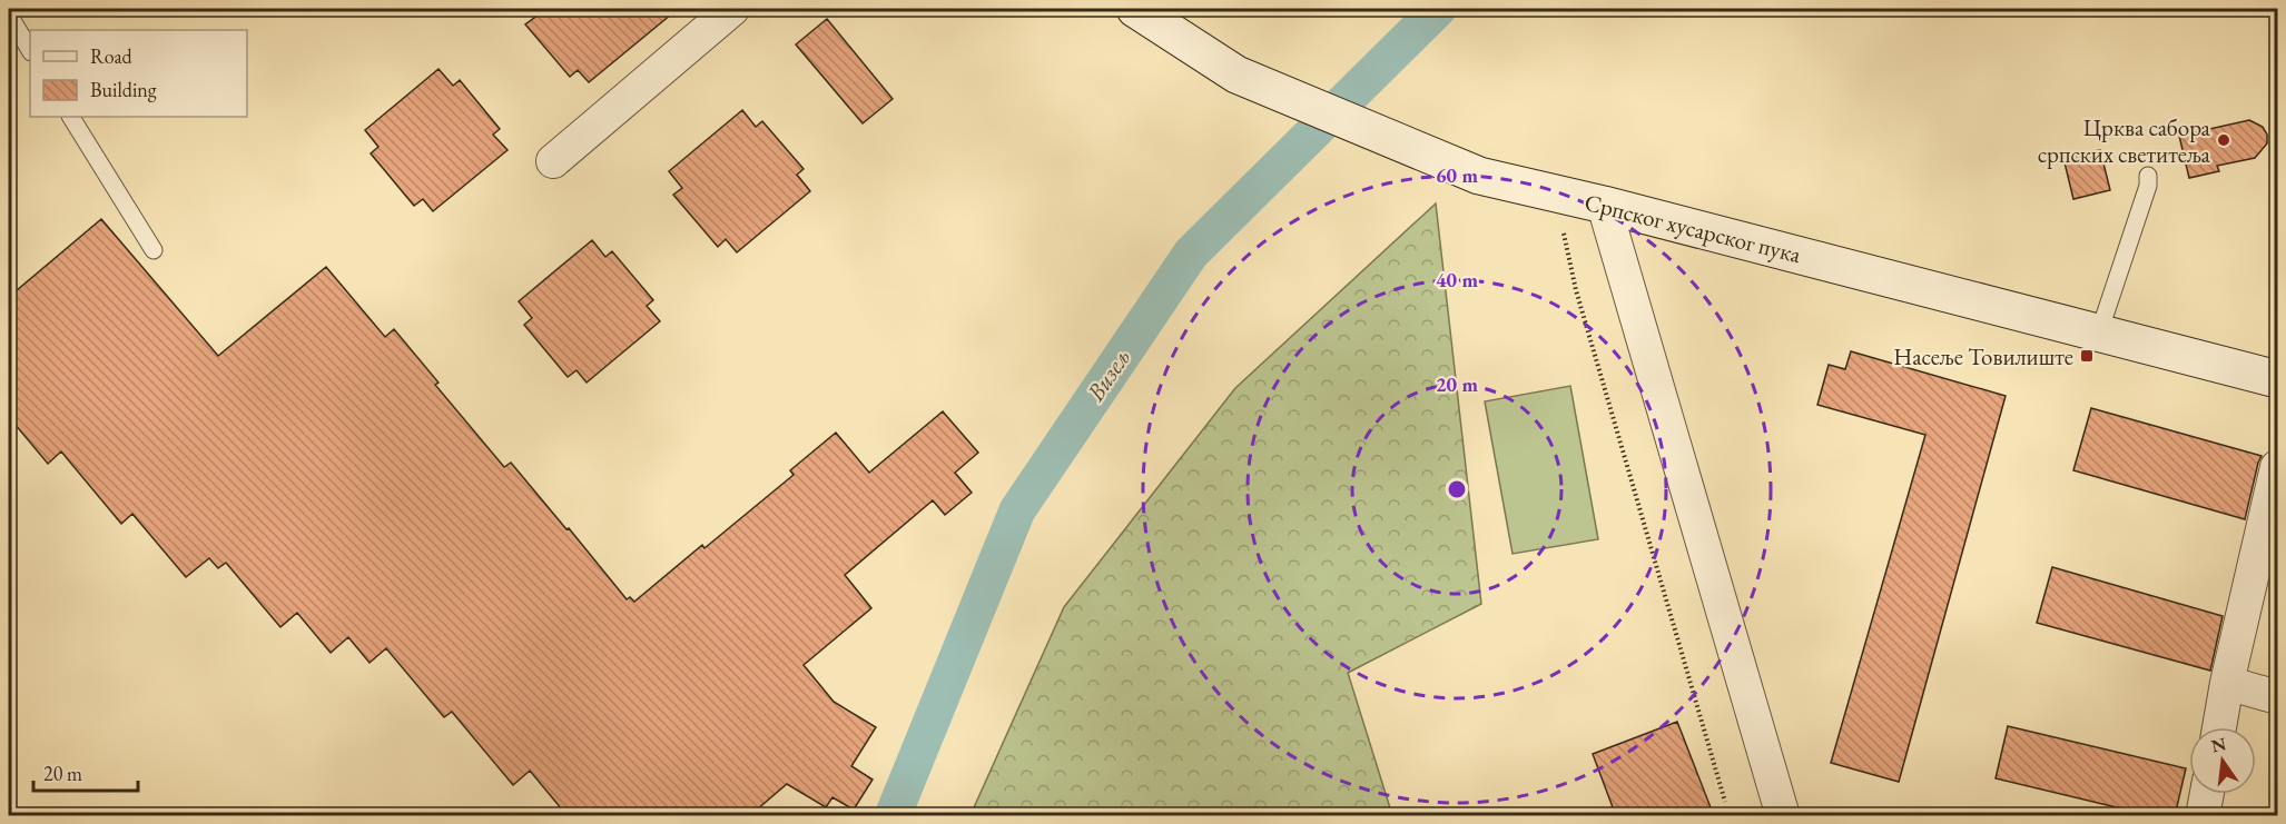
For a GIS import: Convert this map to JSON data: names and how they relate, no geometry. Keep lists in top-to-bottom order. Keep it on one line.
{"streets":{"street":["Српског хусарског пука"]},"water":["Визељ"],"places":{"other":["Црква сабора српских светитеља"],"transit":["Насеље Товилиште"]},"legend":["Road","Building"],"scale_bar":"20 m","north":"top","rings":["60 m","40 m","20 m"]}
